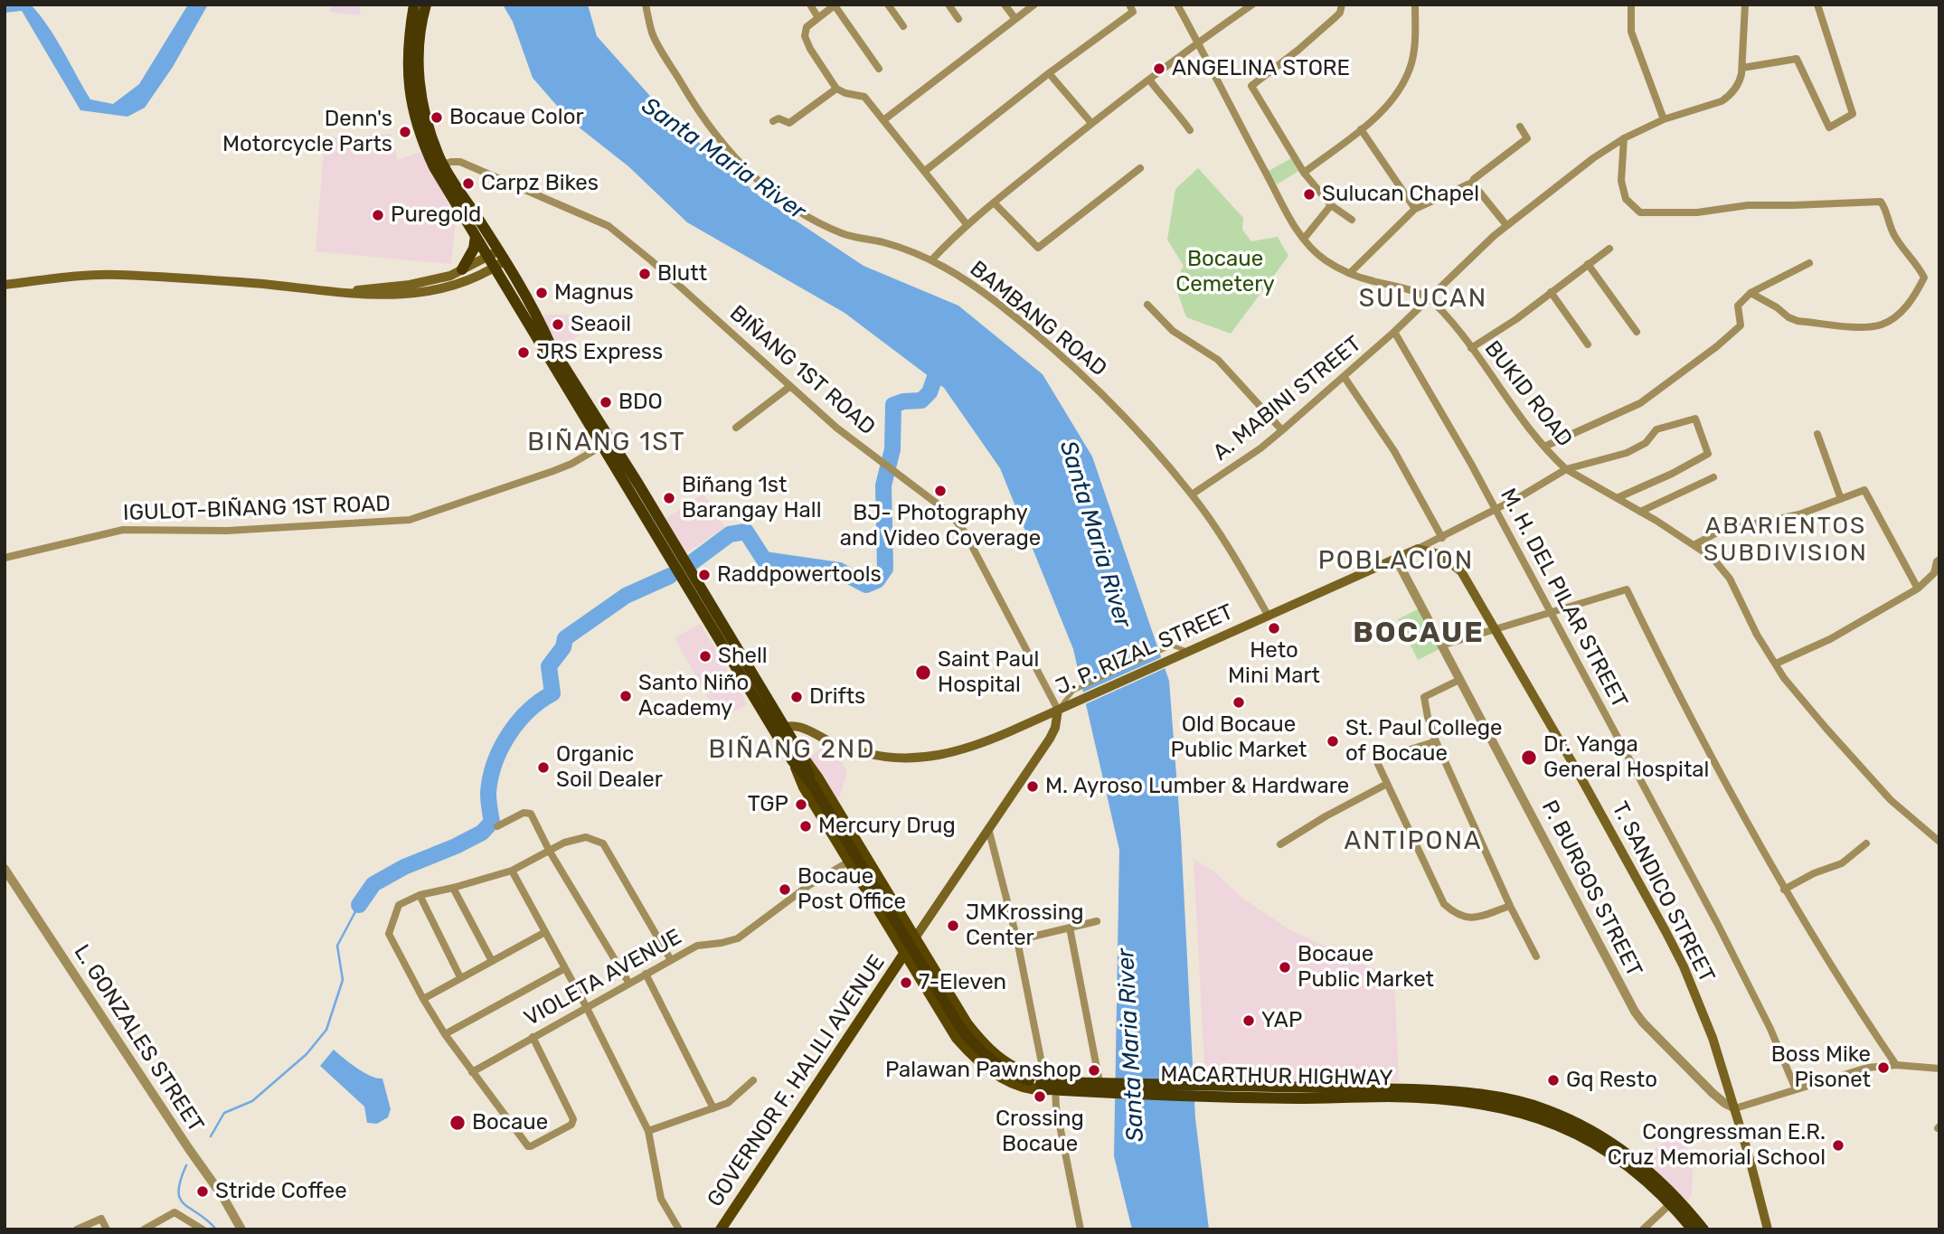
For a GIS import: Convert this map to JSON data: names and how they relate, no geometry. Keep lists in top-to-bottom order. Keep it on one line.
{"streets":{"highway":["MACARTHUR HIGHWAY"],"main road":["J. P. RIZAL STREET","T. SANDICO STREET","GOVERNOR F. HALILI AVENUE"],"street":["BAMBANG ROAD","BIÑANG 1ST ROAD","BUKID ROAD","A. MABINI STREET","IGULOT-BIÑANG 1ST ROAD","M. H. DEL PILAR STREET","P. BURGOS STREET","VIOLETA AVENUE","L. GONZALES STREET"]},"crossings":[["BAMBANG ROAD","A. MABINI STREET"],["BAMBANG ROAD","J. P. RIZAL STREET"],["BIÑANG 1ST ROAD","J. P. RIZAL STREET"],["BIÑANG 1ST ROAD","MACARTHUR HIGHWAY"],["BUKID ROAD","A. MABINI STREET"],["A. MABINI STREET","M. H. DEL PILAR STREET"],["IGULOT-BIÑANG 1ST ROAD","MACARTHUR HIGHWAY"],["J. P. RIZAL STREET","P. BURGOS STREET"],["J. P. RIZAL STREET","T. SANDICO STREET"],["J. P. RIZAL STREET","MACARTHUR HIGHWAY"],["P. BURGOS STREET","T. SANDICO STREET"],["VIOLETA AVENUE","MACARTHUR HIGHWAY"],["MACARTHUR HIGHWAY","GOVERNOR F. HALILI AVENUE"]],"districts":["SULUCAN","BIÑANG 1ST","ABARIENTOS SUBDIVISION","POBLACION","BOCAUE","BIÑANG 2ND","ANTIPONA"],"water":["Santa Maria River"],"parks":["Bocaue Cemetery"],"places":["ANGELINA STORE","Bocaue Color","Denn's Motorcycle Parts","Carpz Bikes","Sulucan Chapel","Puregold","Blutt","Magnus","Seaoil","JRS Express","BDO","BJ- Photography and Video Coverage","Biñang 1st Barangay Hall","Raddpowertools","Heto Mini Mart","Shell","Saint Paul Hospital","Santo Niño Academy","Drifts","Old Bocaue Public Market","St. Paul College of Bocaue","Dr. Yanga General Hospital","Organic Soil Dealer","M. Ayroso Lumber & Hardware","TGP","Mercury Drug","Bocaue Post Office","JMKrossing Center","Bocaue Public Market","7-Eleven","YAP","Boss Mike Pisonet","Palawan Pawnshop","Gq Resto","Crossing Bocaue","Bocaue","Congressman E.R. Cruz Memorial School","Stride Coffee"]}
